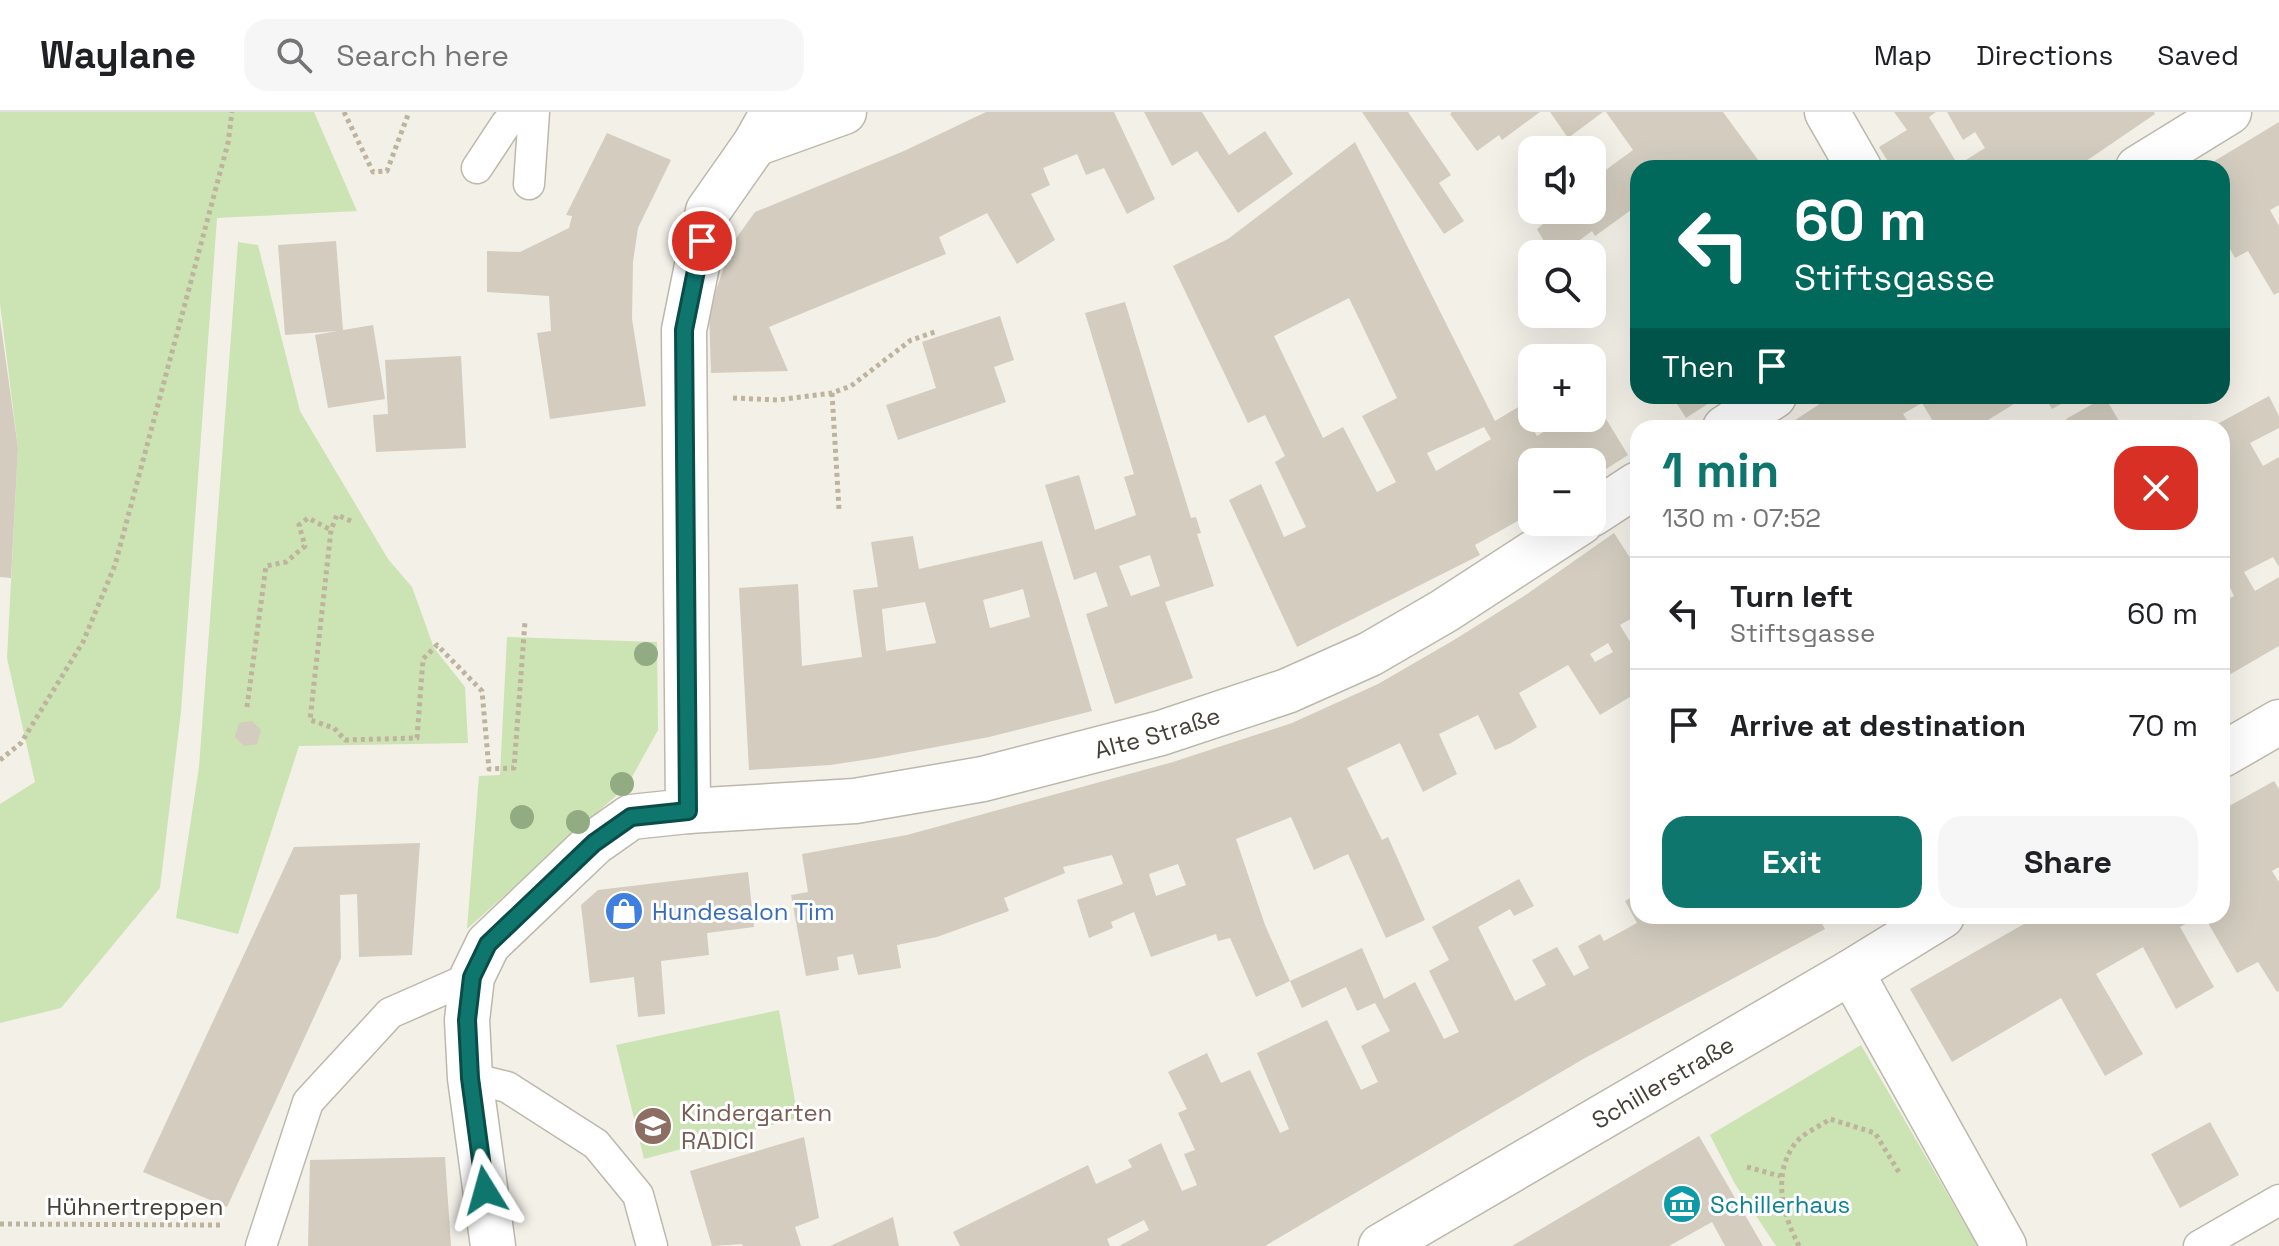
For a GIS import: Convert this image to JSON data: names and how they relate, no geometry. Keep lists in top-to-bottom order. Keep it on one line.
{"streets":{"street":["Alte Straße","Schillerstraße"],"path":["Hühnertreppen"]},"places":{"shop":["Hundesalon Tim"],"school or university":["Kindergarten RADICI"],"museum":["Schillerhaus"]},"page":{"header":"Waylane","search":"Search here","nav":["Map","Directions","Saved"],"map_buttons":["+","−"],"turn":["60 m","Stiftsgasse"],"then":"Then","heading":["1 min","130 m · 07:52"],"list":[{"name":"Turn left","note":"Stiftsgasse","value":"60 m"},{"name":"Arrive at destination","value":"70 m"}],"buttons":["Exit","Share"]}}
